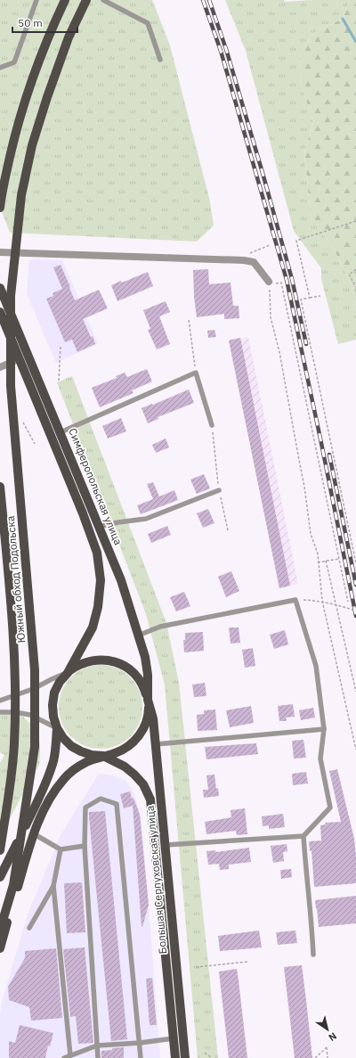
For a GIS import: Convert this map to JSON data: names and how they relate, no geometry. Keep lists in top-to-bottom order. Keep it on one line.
{"streets":{"main road":["Симферопольская улица","Южный обход Подольска","Большая Серпуховская улица"]},"crossings":[["Симферопольская улица","Большая Серпуховская улица"]],"scale_bar":"50 m","north":"bottom right"}
